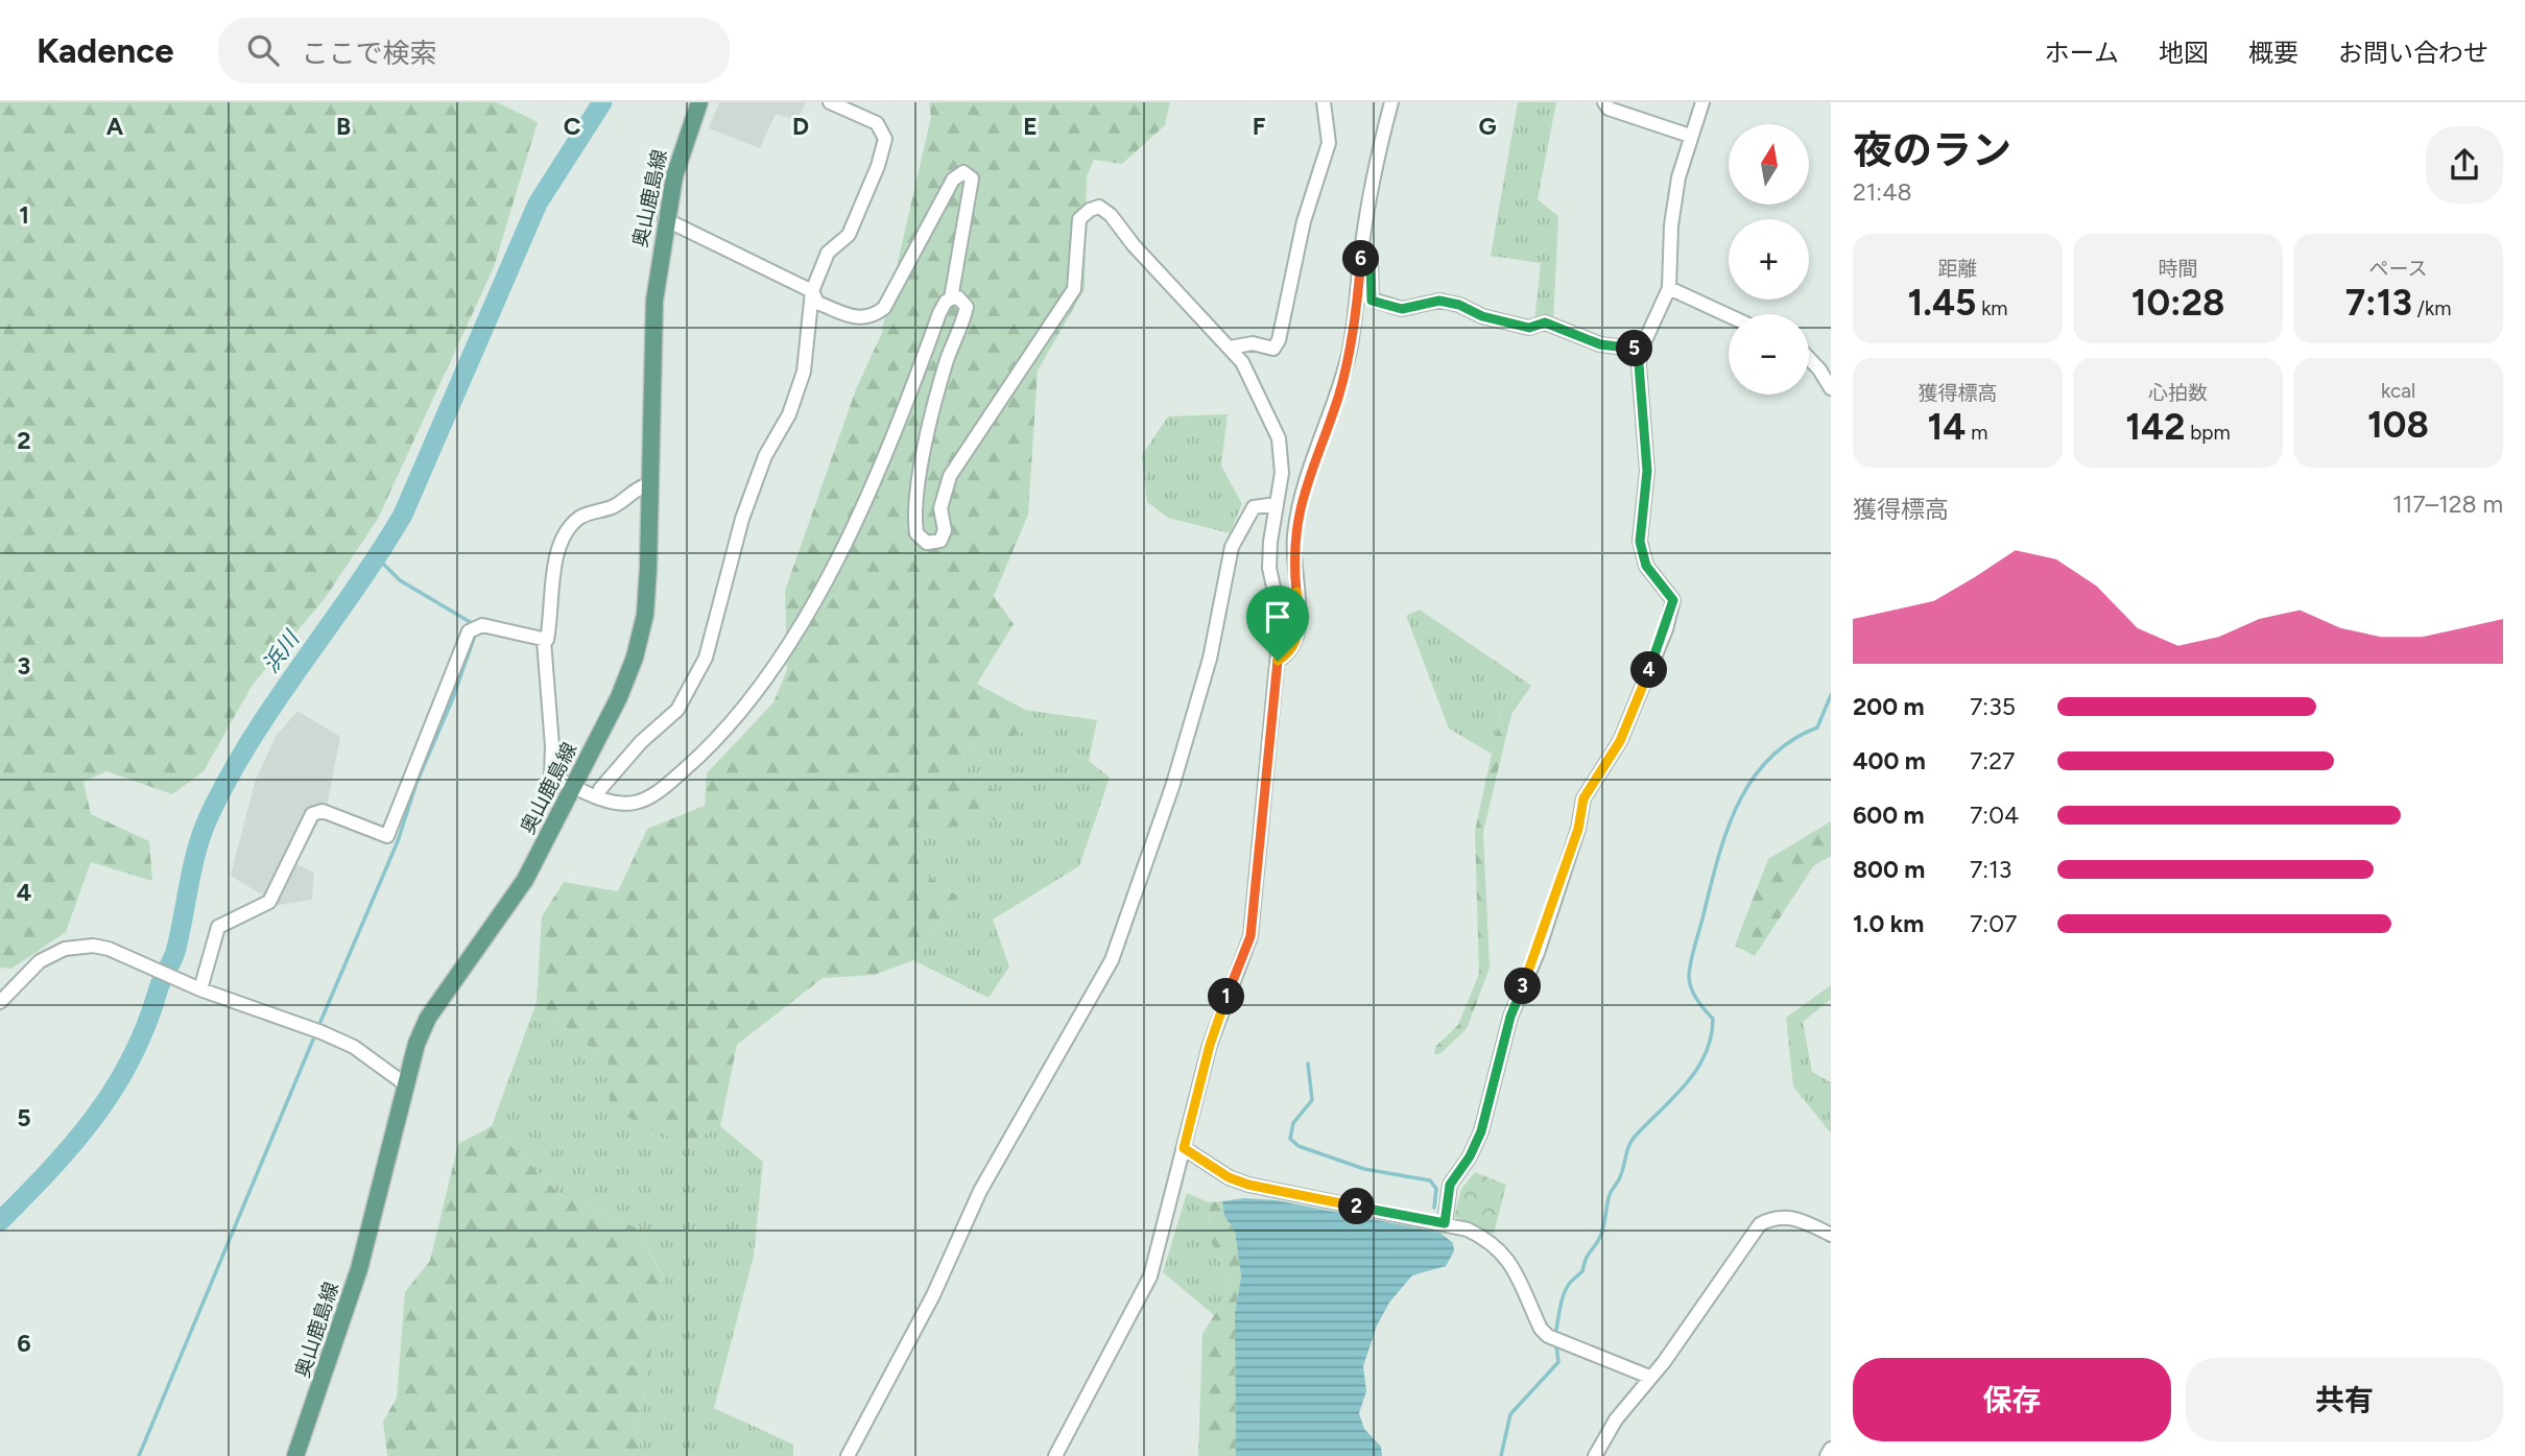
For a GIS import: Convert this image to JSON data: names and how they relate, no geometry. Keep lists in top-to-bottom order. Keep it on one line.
{"streets":{"main road":["奥山鹿島線"]},"water":["浜川"],"north":"top","page":{"header":"Kadence","search":"ここで検索","nav":["ホーム","地図","概要","お問い合わせ"],"heading":["夜のラン","21:48"],"map_buttons":["+","−"],"stats":[["距離","1.45 km"],["時間","10:28"],["ペース","7:13 /km"],["獲得標高","14 m"],["心拍数","142 bpm"],["kcal","108"]],"pins":["6","5","4","3","1","2"],"chart":["獲得標高","117–128 m"],"list":[{"name":"200 m","note":"7:35"},{"name":"400 m","note":"7:27"},{"name":"600 m","note":"7:04"},{"name":"800 m","note":"7:13"},{"name":"1.0 km","note":"7:07"}],"buttons":["保存","共有"]},"grid":{"columns":["A","B","C","D","E","F","G"],"rows":["1","2","3","4","5","6"]}}
